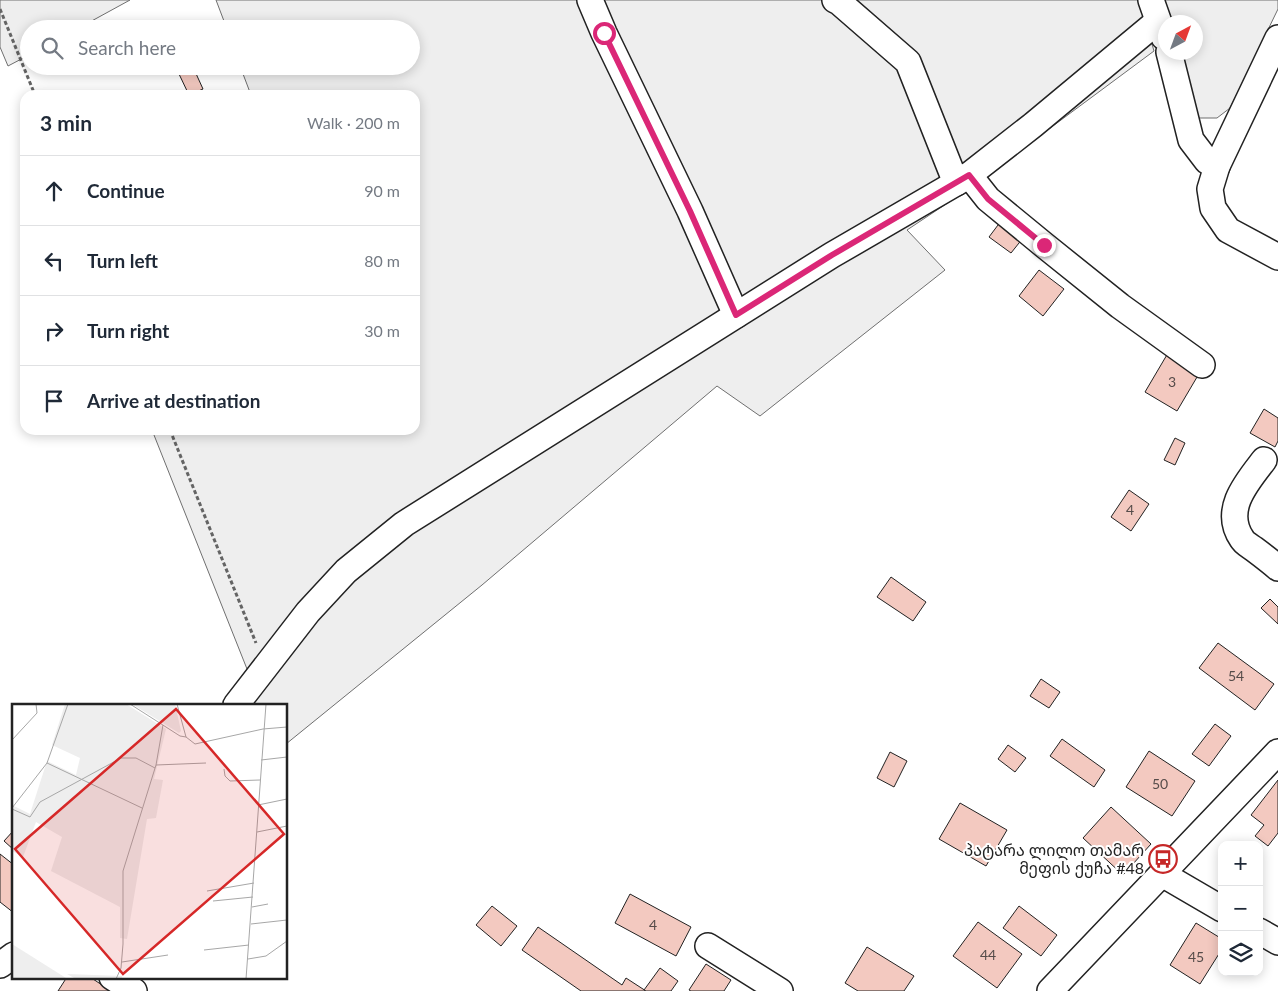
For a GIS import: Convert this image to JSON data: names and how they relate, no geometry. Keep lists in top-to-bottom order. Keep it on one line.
{"places":{"bus stop":["პატარა ლილო თამარ მეფის ქუჩა #48"]},"house_numbers":["3","4","54","50","4","44","45"],"north":"top right","page":{"search":"Search here","heading":["3 min","Walk · 200 m"],"list":[["Continue","90 m"],["Turn left","80 m"],["Turn right","30 m"],"Arrive at destination"],"map_buttons":["+","−"]}}
